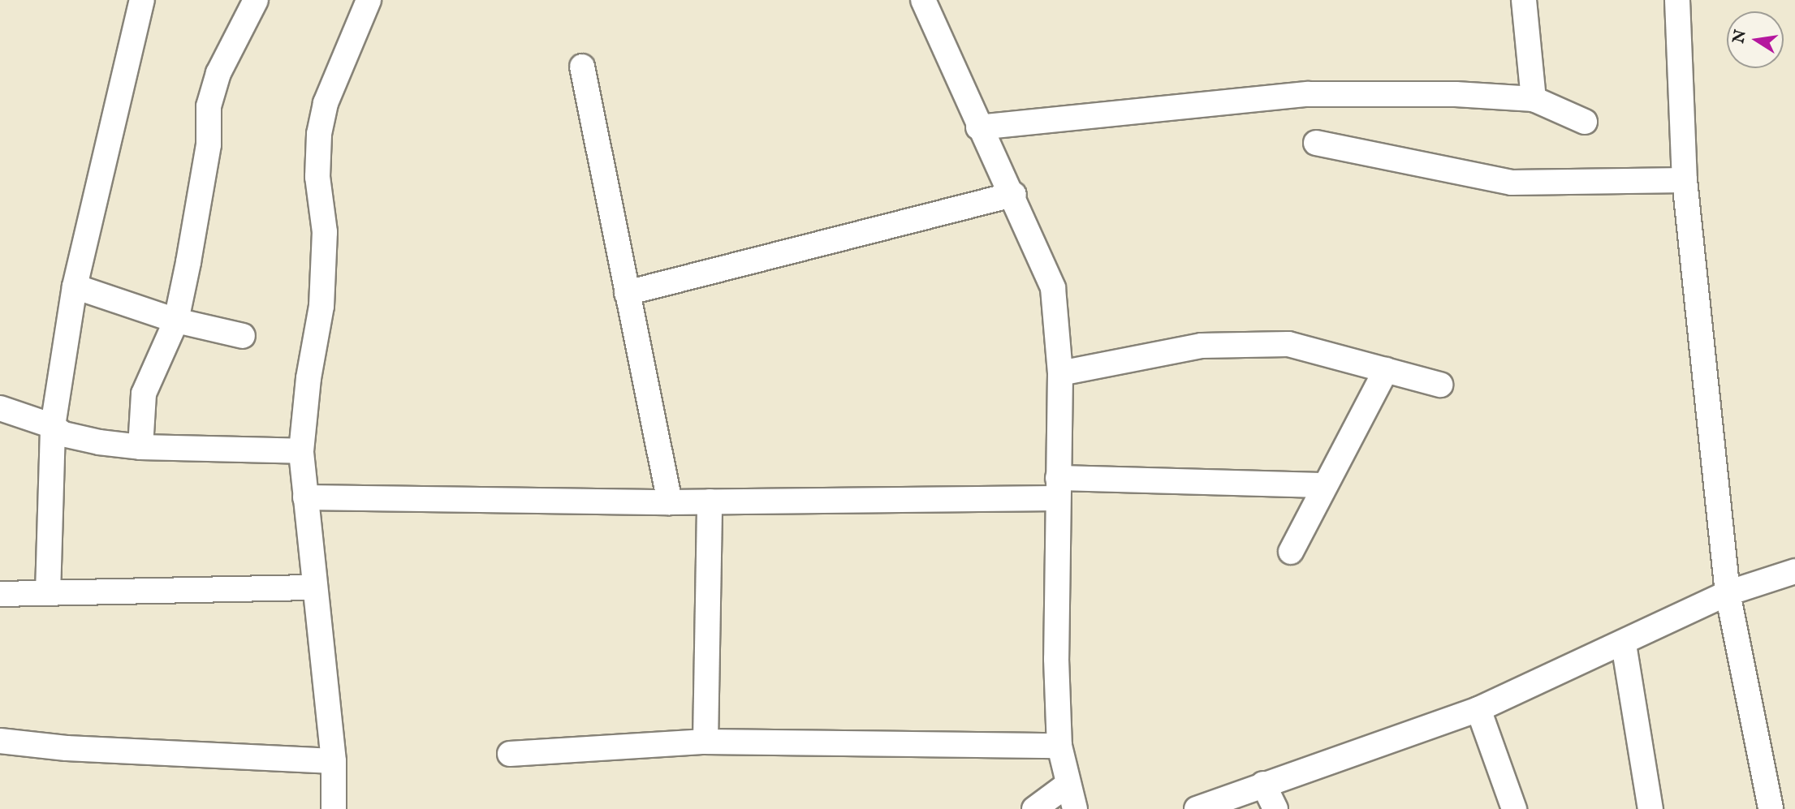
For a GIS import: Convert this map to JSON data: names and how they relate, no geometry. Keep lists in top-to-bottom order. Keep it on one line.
{"north":"left"}
